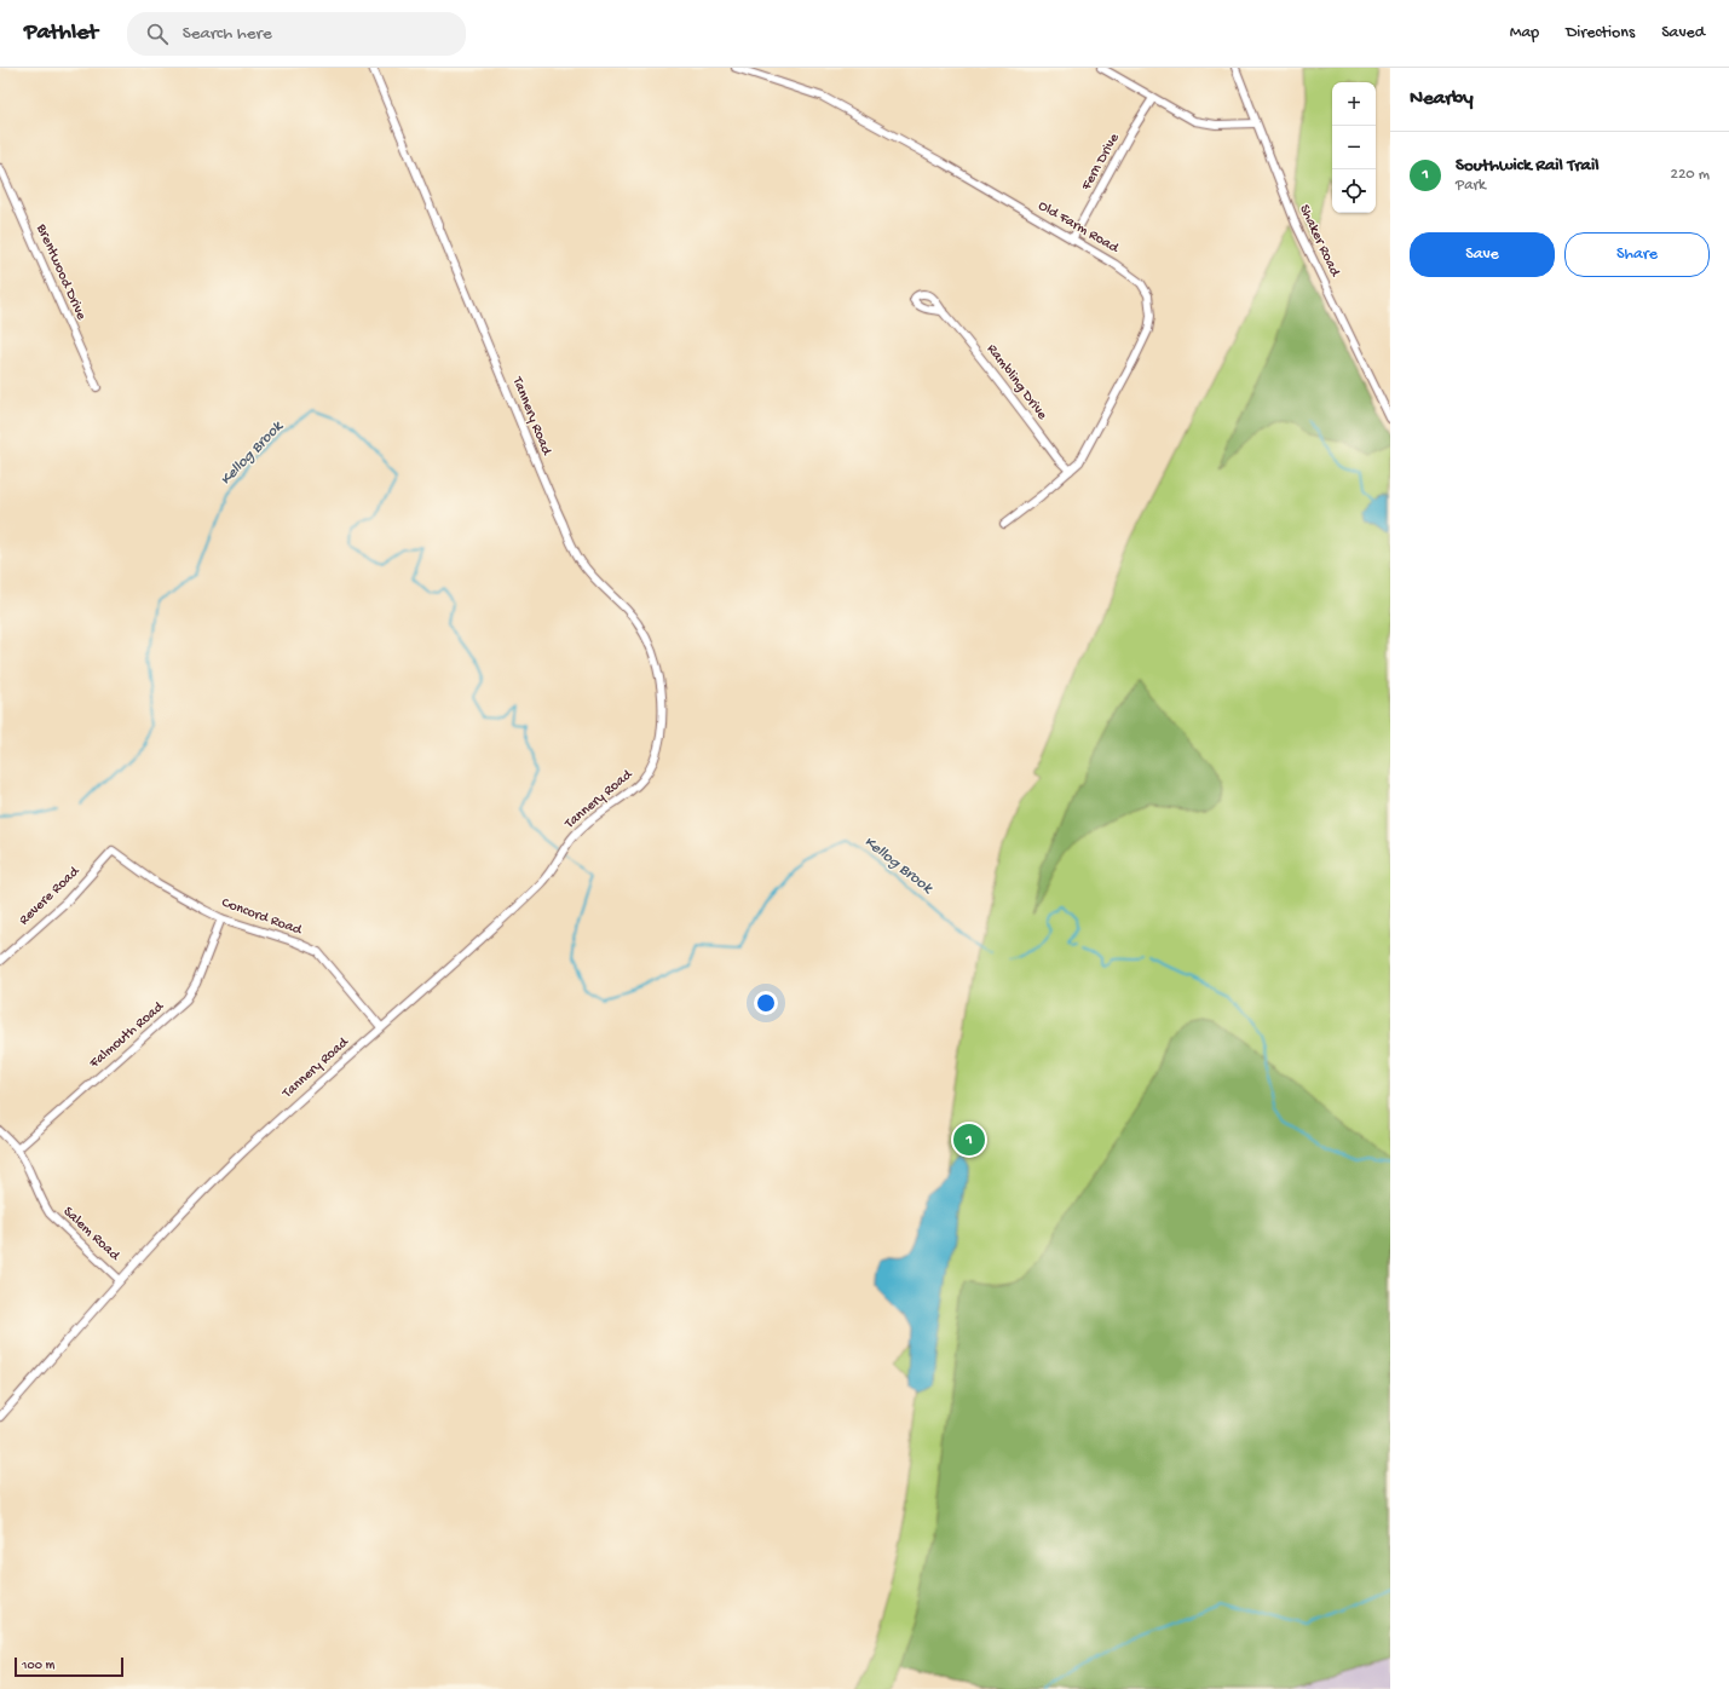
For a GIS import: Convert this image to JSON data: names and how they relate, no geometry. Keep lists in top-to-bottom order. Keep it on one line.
{"streets":{"street":["Fern Drive","Old Farm Road","Shaker Road","Brentwood Drive","Rambling Drive","Tannery Road","Revere Road","Concord Road","Falmouth Road","Salem Road"]},"crossings":[["Fern Drive","Old Farm Road"],["Old Farm Road","Rambling Drive"],["Tannery Road","Concord Road"],["Tannery Road","Salem Road"],["Revere Road","Concord Road"],["Concord Road","Falmouth Road"],["Falmouth Road","Salem Road"]],"water":["Kellog Brook"],"scale_bar":"100 m","page":{"header":"Pathlet","search":"Search here","nav":["Map","Directions","Saved"],"heading":"Nearby","map_buttons":["+","−"],"list":[{"mark":"1","name":"Southwick Rail Trail","note":"Park","value":"220 m"}],"buttons":["Save","Share"],"pins":"1","scale":"100 m"}}
